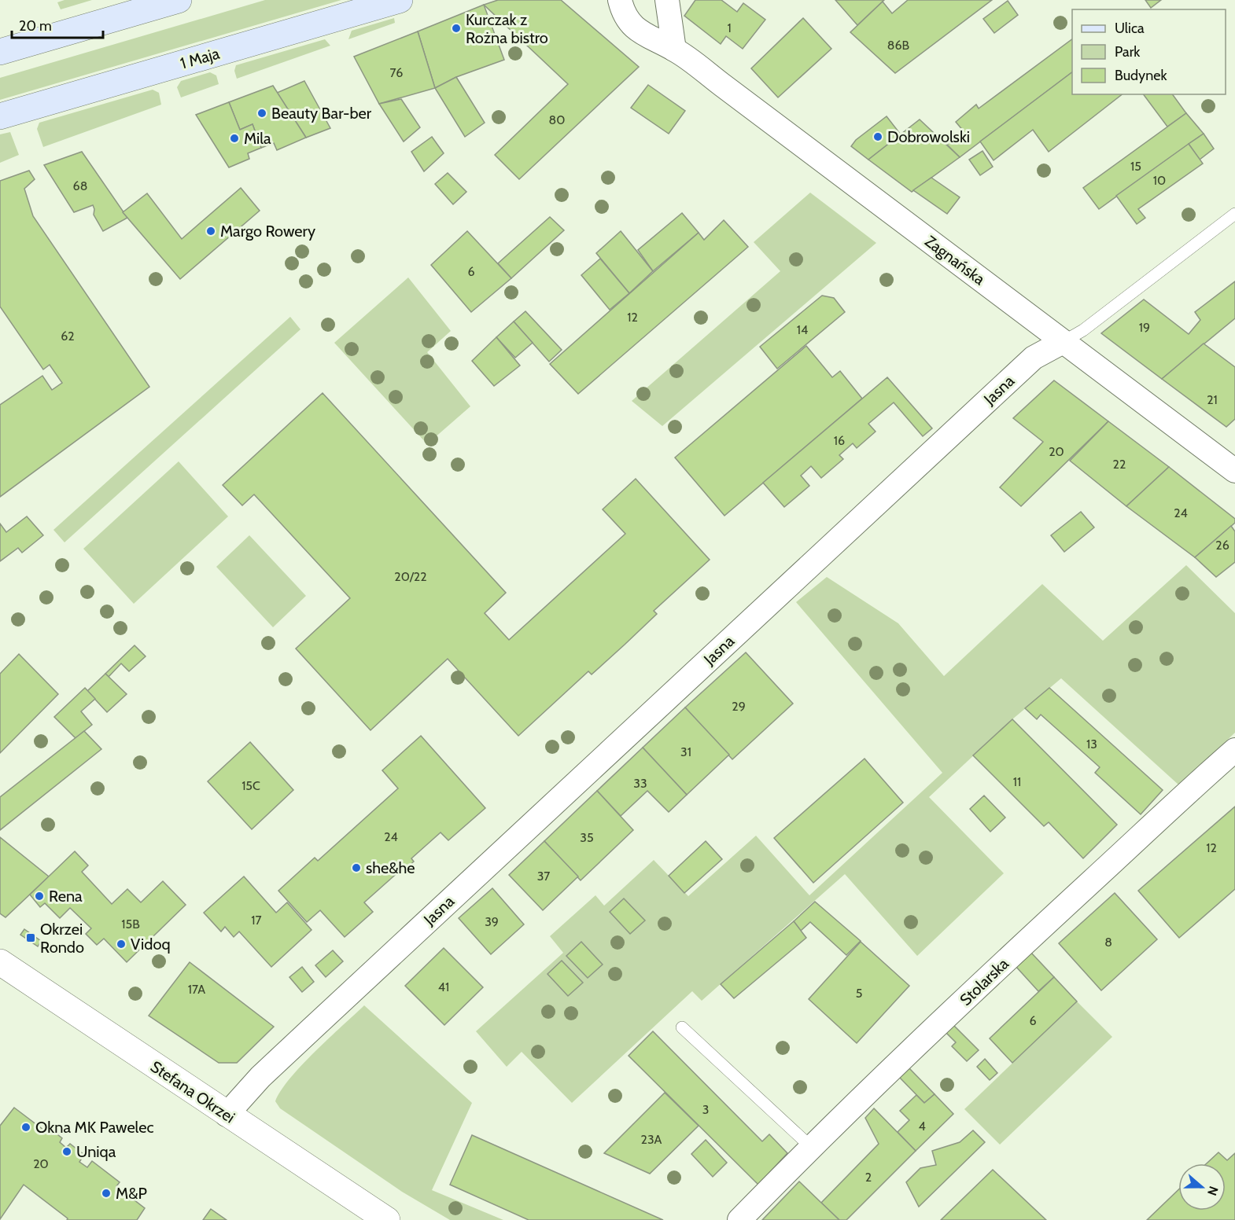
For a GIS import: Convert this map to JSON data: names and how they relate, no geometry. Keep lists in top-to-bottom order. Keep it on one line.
{"streets":{"main road":["1 Maja"],"street":["Zagnańska","Jasna","Stolarska","Stefana Okrzei"]},"crossings":[["Zagnańska","Jasna"],["Jasna","Stefana Okrzei"]],"places":{"other":["Kurczak z Rożna bistro","Beauty Bar-ber","Dobrowolski","Mila","Margo Rowery","she&he","Rena","Vidoq","Okna MK Pawelec","Uniqa","M&P"],"transit":["Okrzei Rondo"]},"house_numbers":["1","86B","76","80","15","10","68","6","12","19","14","62","21","16","20","22","24","26","20/22","29","13","31","11","33","15C","24","35","12","37","17","39","15B","8","41","17A","5","6","3","4","23A","20","2"],"legend":["Ulica","Park","Budynek"],"scale_bar":"20 m","north":"right"}
